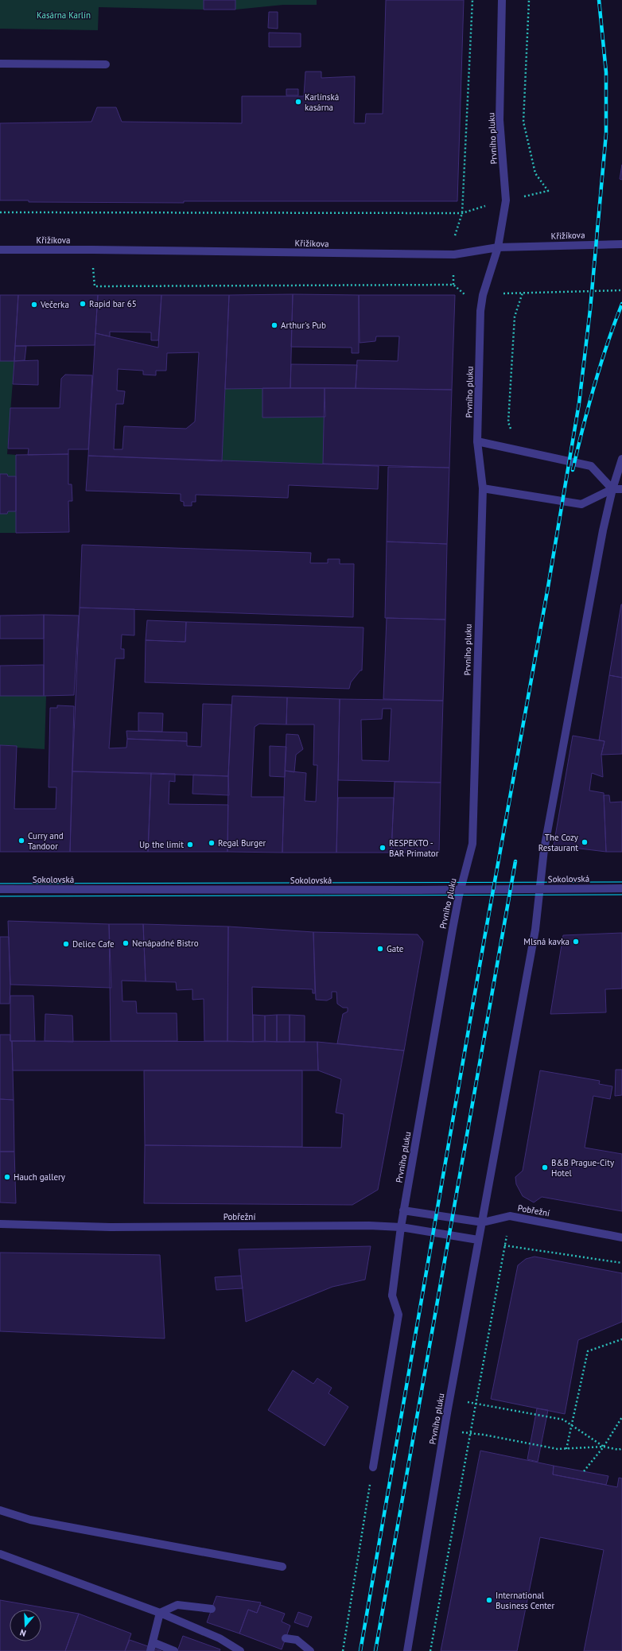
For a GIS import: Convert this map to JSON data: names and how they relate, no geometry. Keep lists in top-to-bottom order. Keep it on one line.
{"streets":{"street":["Prvního pluku","Křižíkova","Sokolovská","Pobřežní"]},"crossings":[["Prvního pluku","Křižíkova"],["Prvního pluku","Sokolovská"],["Prvního pluku","Pobřežní"]],"parks":["Kasárna Karlín"],"places":["Karlínská kasárna","Rapid bar 65","Večerka","Arthur's Pub","Curry and Tandoor","The Cozy Restaurant","Regal Burger","Up the limit","RESPEKTO - BAR Primator","Mlsná kavka","Nenápadné Bistro","Delice Cafe","Gate","B&B Prague-City Hotel","Hauch gallery","International Business Center"],"north":"bottom"}
